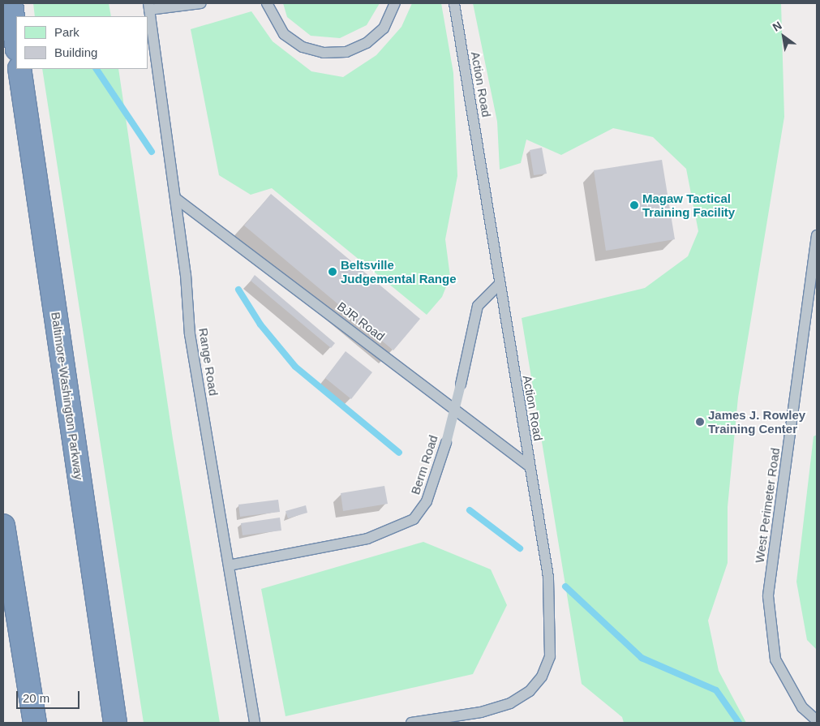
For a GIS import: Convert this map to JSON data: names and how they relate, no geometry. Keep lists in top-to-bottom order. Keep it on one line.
{"streets":{"highway":["Baltimore-Washington Parkway"],"lane":["Action Road","BJR Road","Range Road","Berm Road","West Perimeter Road"]},"crossings":[["Action Road","BJR Road"],["Action Road","Berm Road"],["BJR Road","Range Road"],["Range Road","Berm Road"]],"places":["Magaw Tactical Training Facility","Beltsville Judgemental Range","James J. Rowley Training Center"],"legend":["Park","Building"],"scale_bar":"20 m","north":"top left"}
